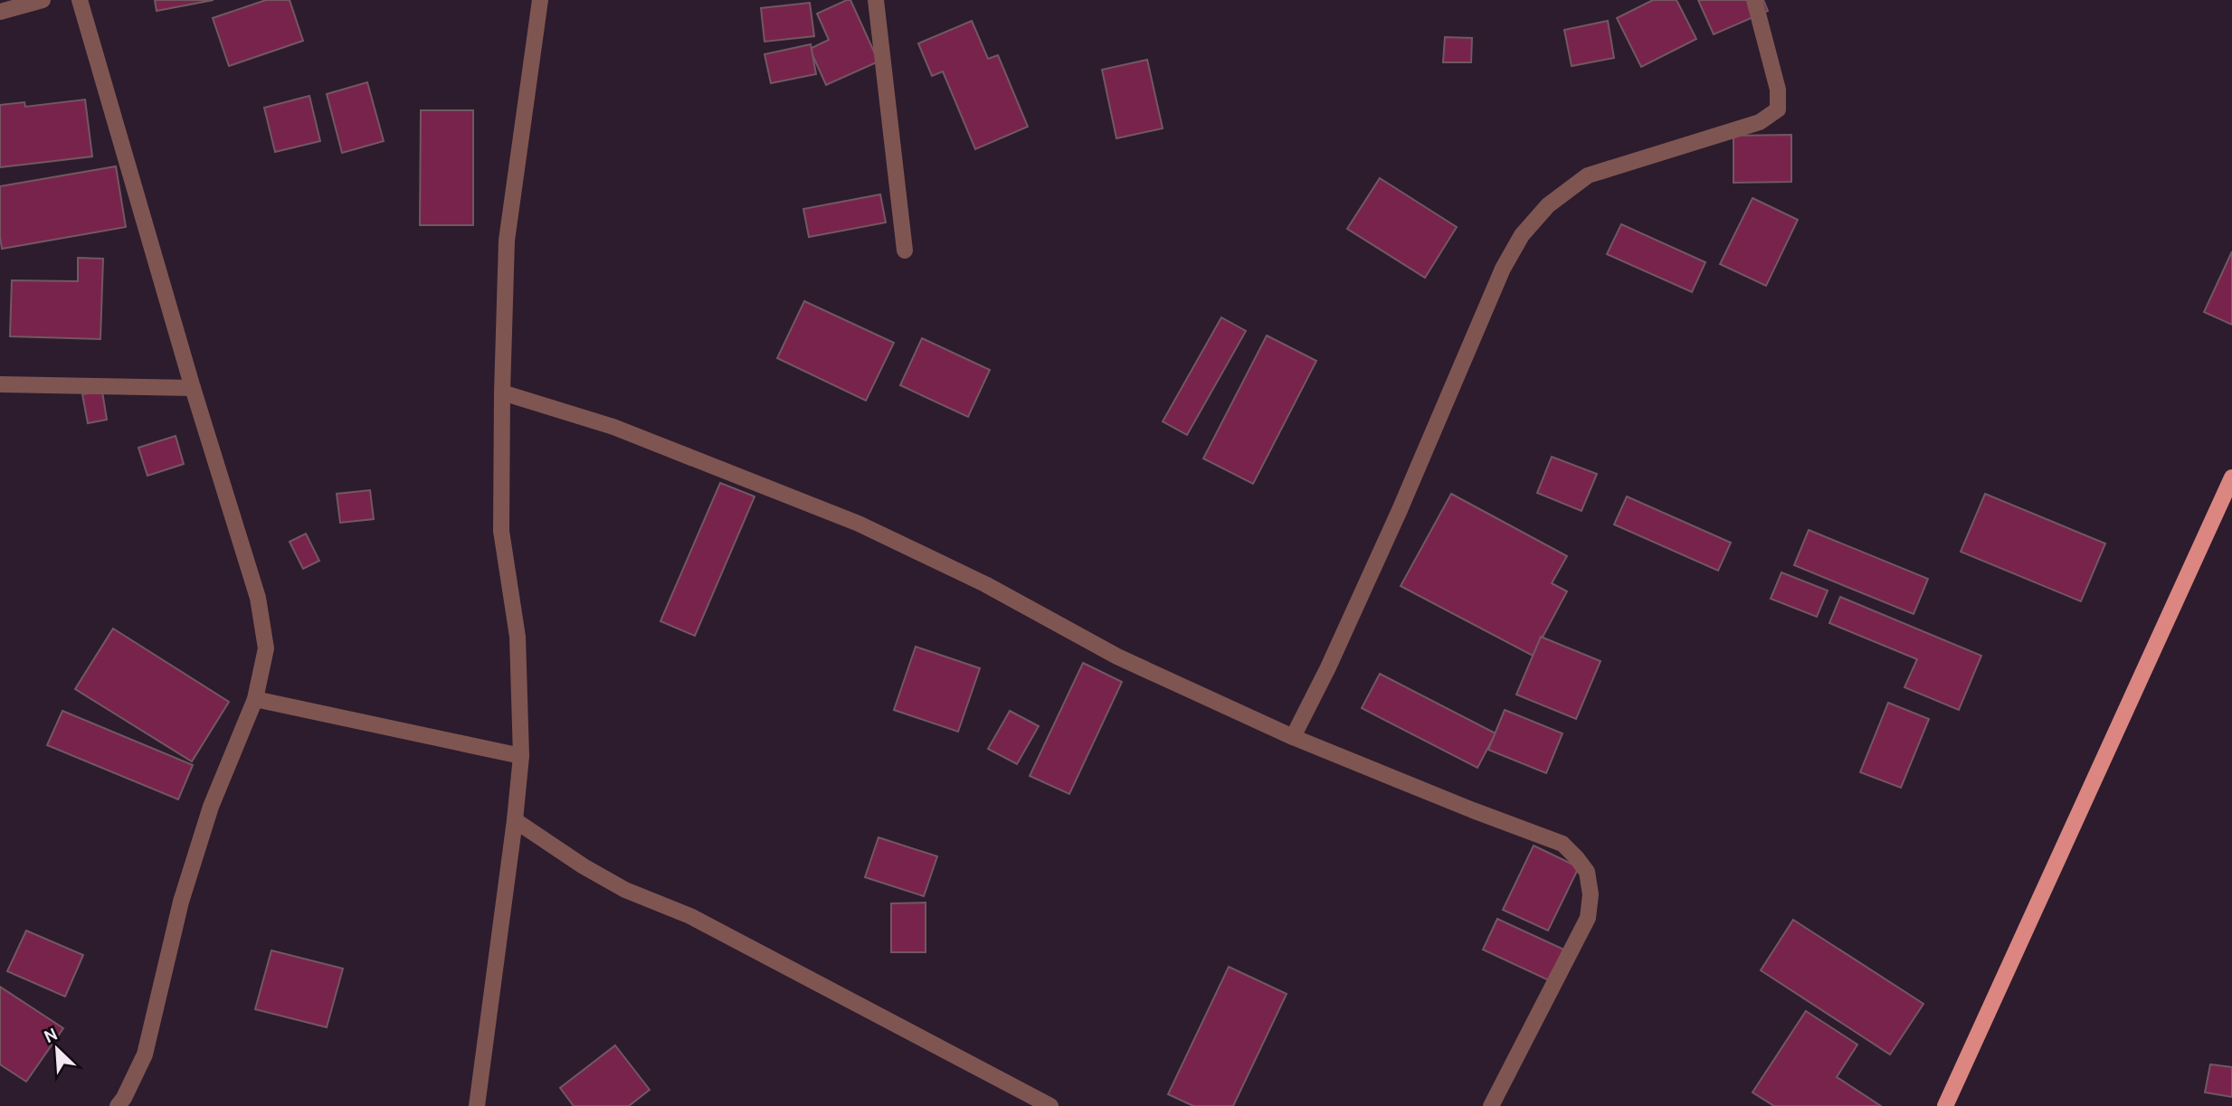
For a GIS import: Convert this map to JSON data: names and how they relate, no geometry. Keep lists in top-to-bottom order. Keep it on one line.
{"north":"top left"}
